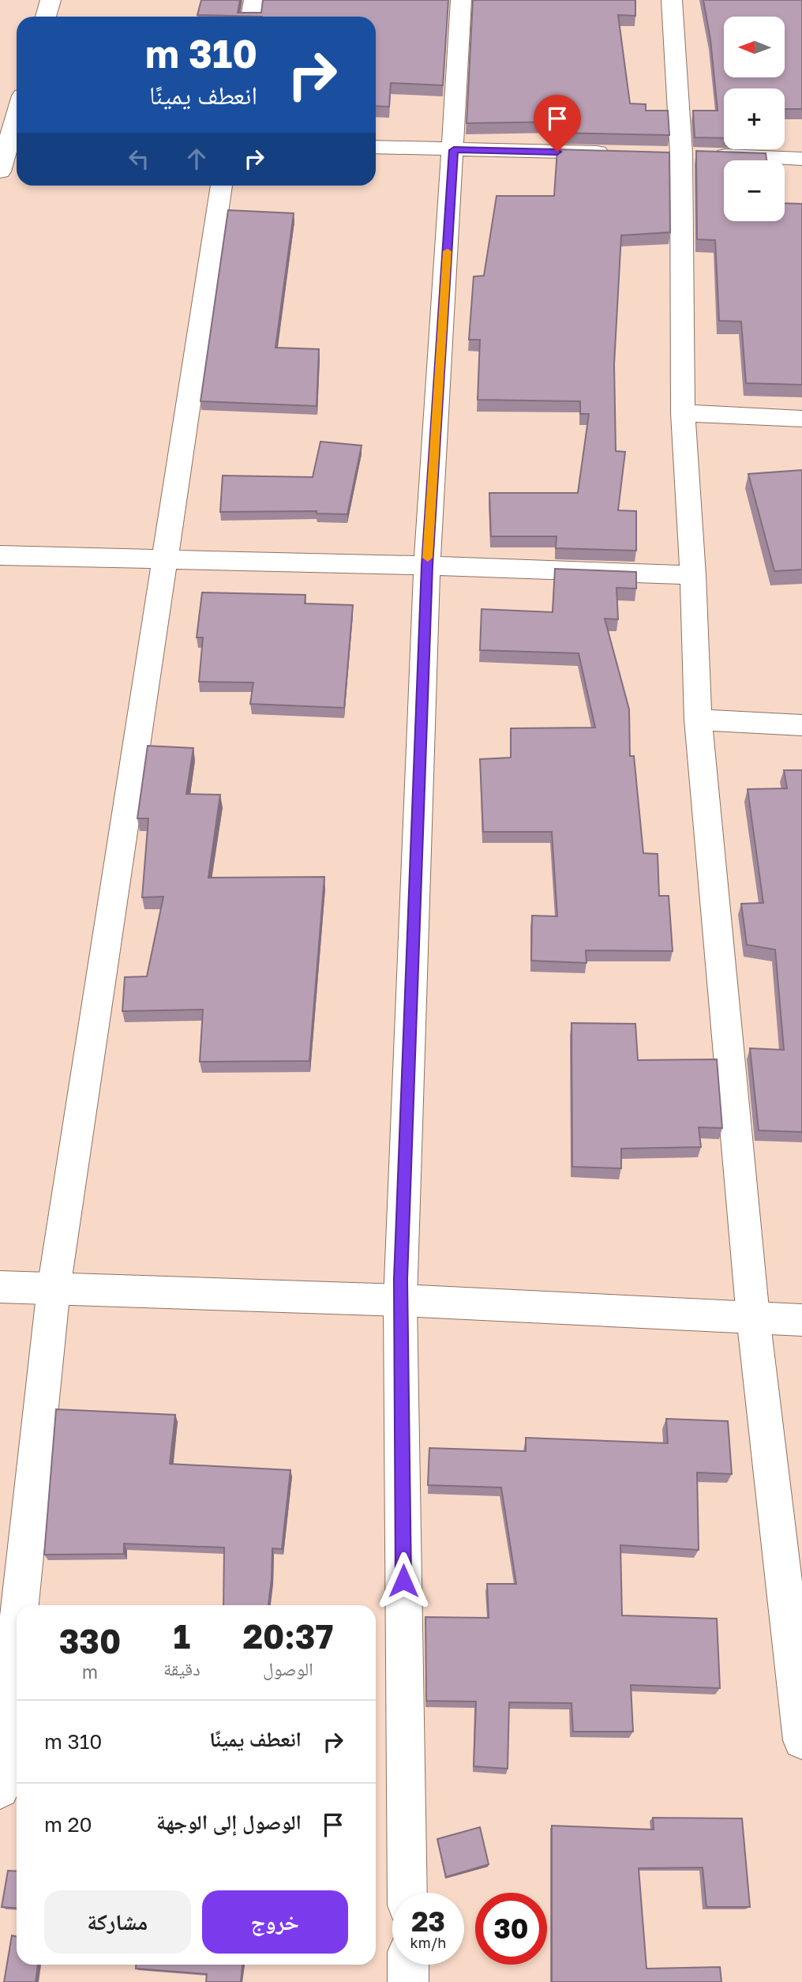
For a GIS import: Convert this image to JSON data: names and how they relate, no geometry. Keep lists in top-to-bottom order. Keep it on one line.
{"north":"left","page":{"map_buttons":["+","−"],"turn":["310 m","انعطف يمينًا"],"eta":["20:37","الوصول","1","دقيقة","330","m"],"list":[{"name":"انعطف يمينًا","value":"310 m"},{"name":"الوصول إلى الوجهة","value":"20 m"}],"buttons":["خروج","مشاركة"],"speed":"23 km/h","limit":"30"}}
